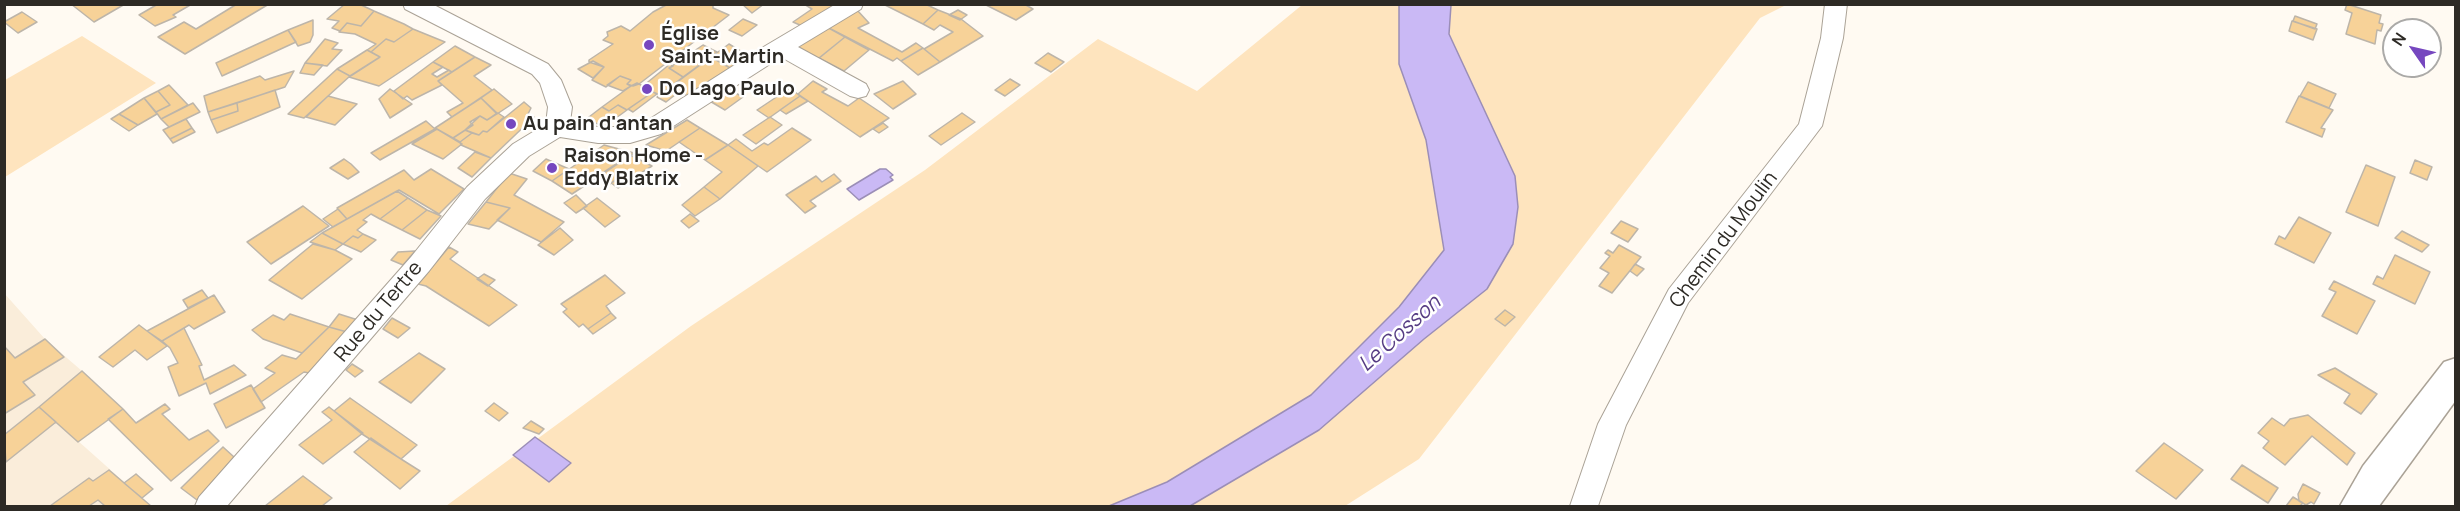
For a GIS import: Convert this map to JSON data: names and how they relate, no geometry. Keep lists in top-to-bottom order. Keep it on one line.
{"streets":{"street":["Chemin du Moulin","Rue du Tertre"]},"water":["Le Cosson"],"places":["Église Saint-Martin","Do Lago Paulo","Au pain d'antan","Raison Home - Eddy Blatrix"],"north":"top left"}
